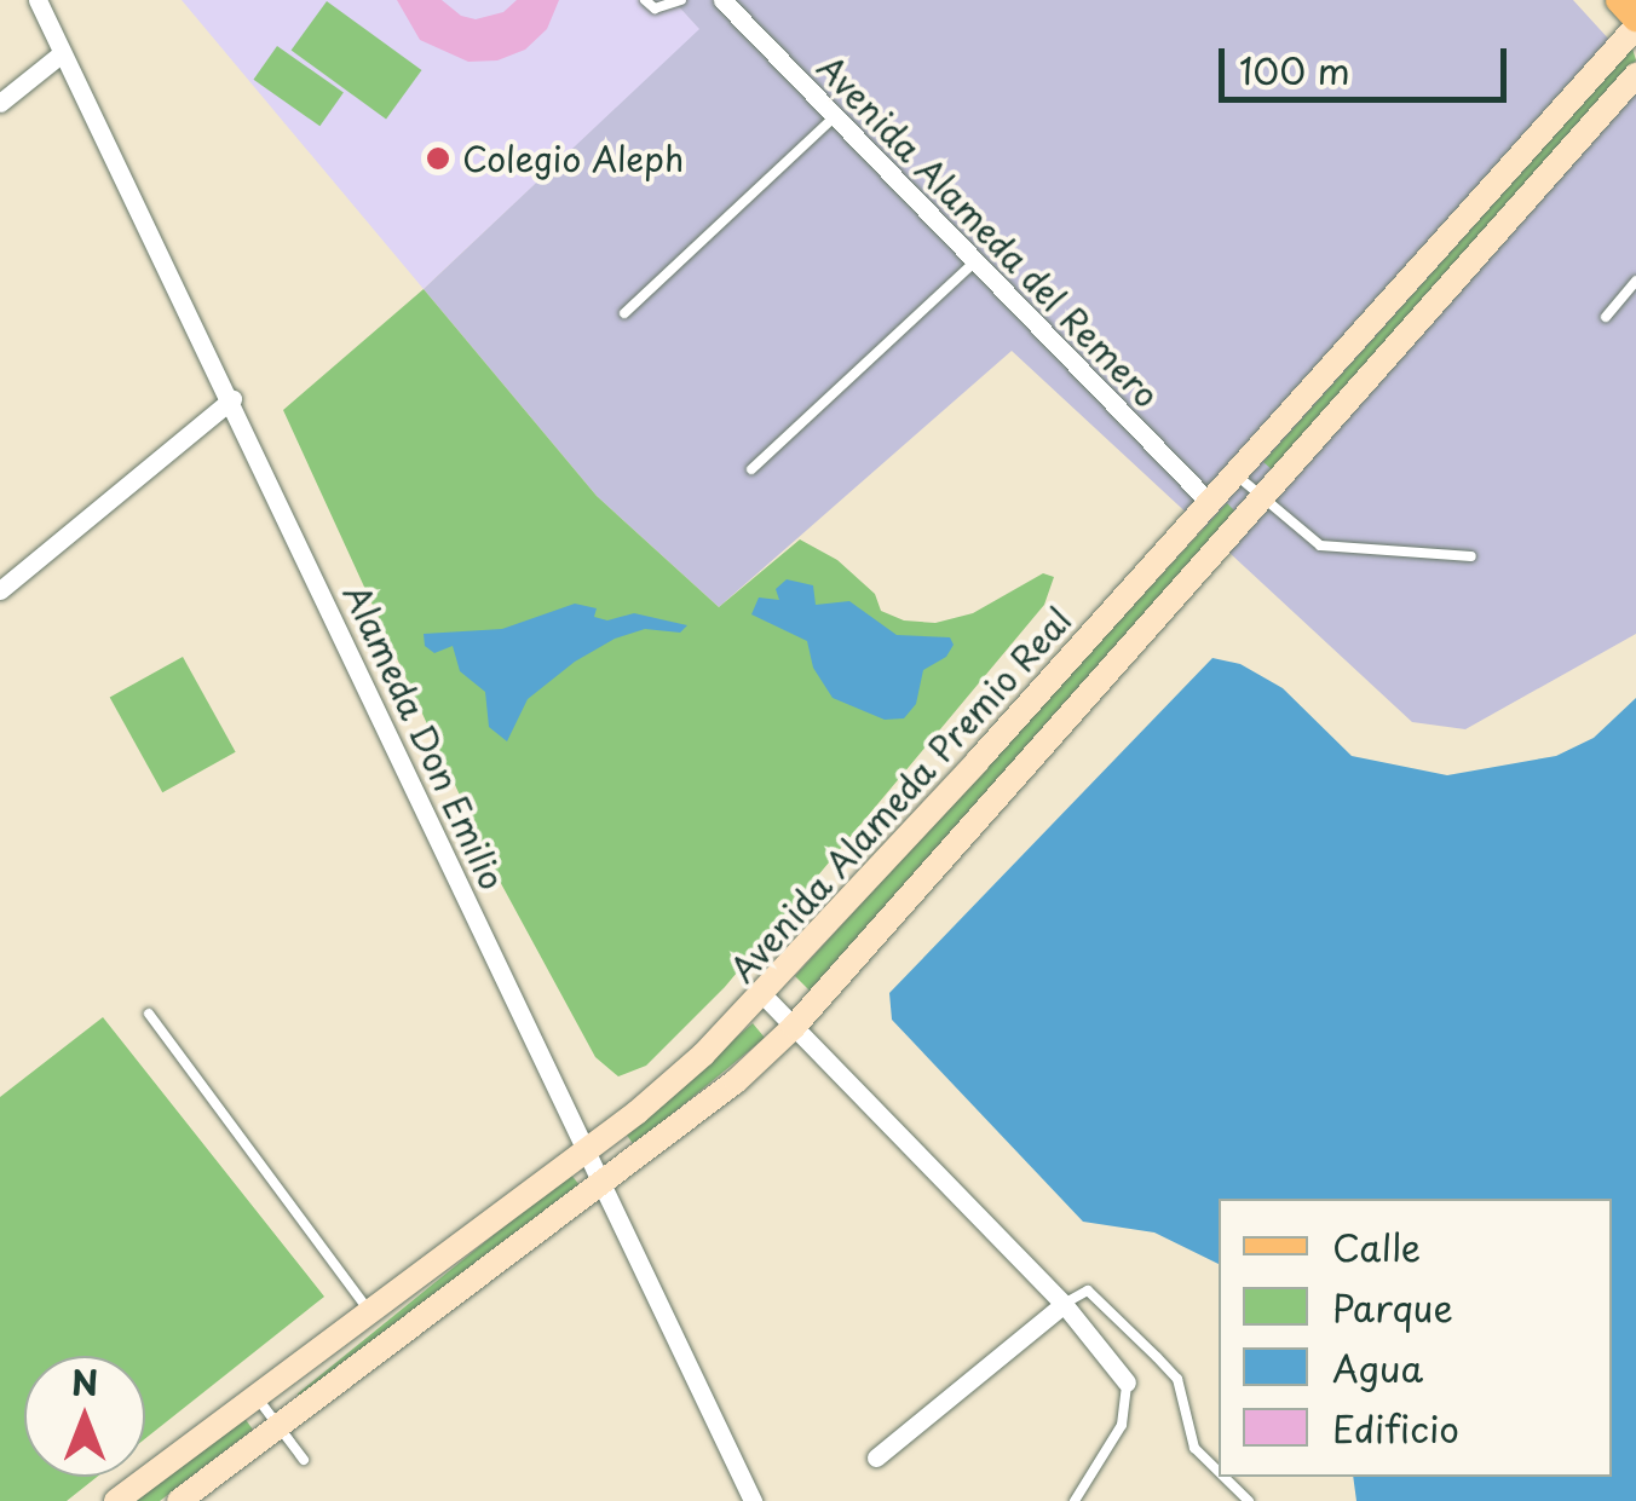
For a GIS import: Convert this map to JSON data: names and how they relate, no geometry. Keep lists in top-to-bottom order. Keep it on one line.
{"streets":{"street":["Avenida Alameda del Remero","Alameda Don Emilio","Avenida Alameda Premio Real"]},"crossings":[["Avenida Alameda del Remero","Avenida Alameda Premio Real"],["Alameda Don Emilio","Avenida Alameda Premio Real"]],"places":["Colegio Aleph"],"legend":["Calle","Parque","Agua","Edificio"],"scale_bar":"100 m","north":"top"}
